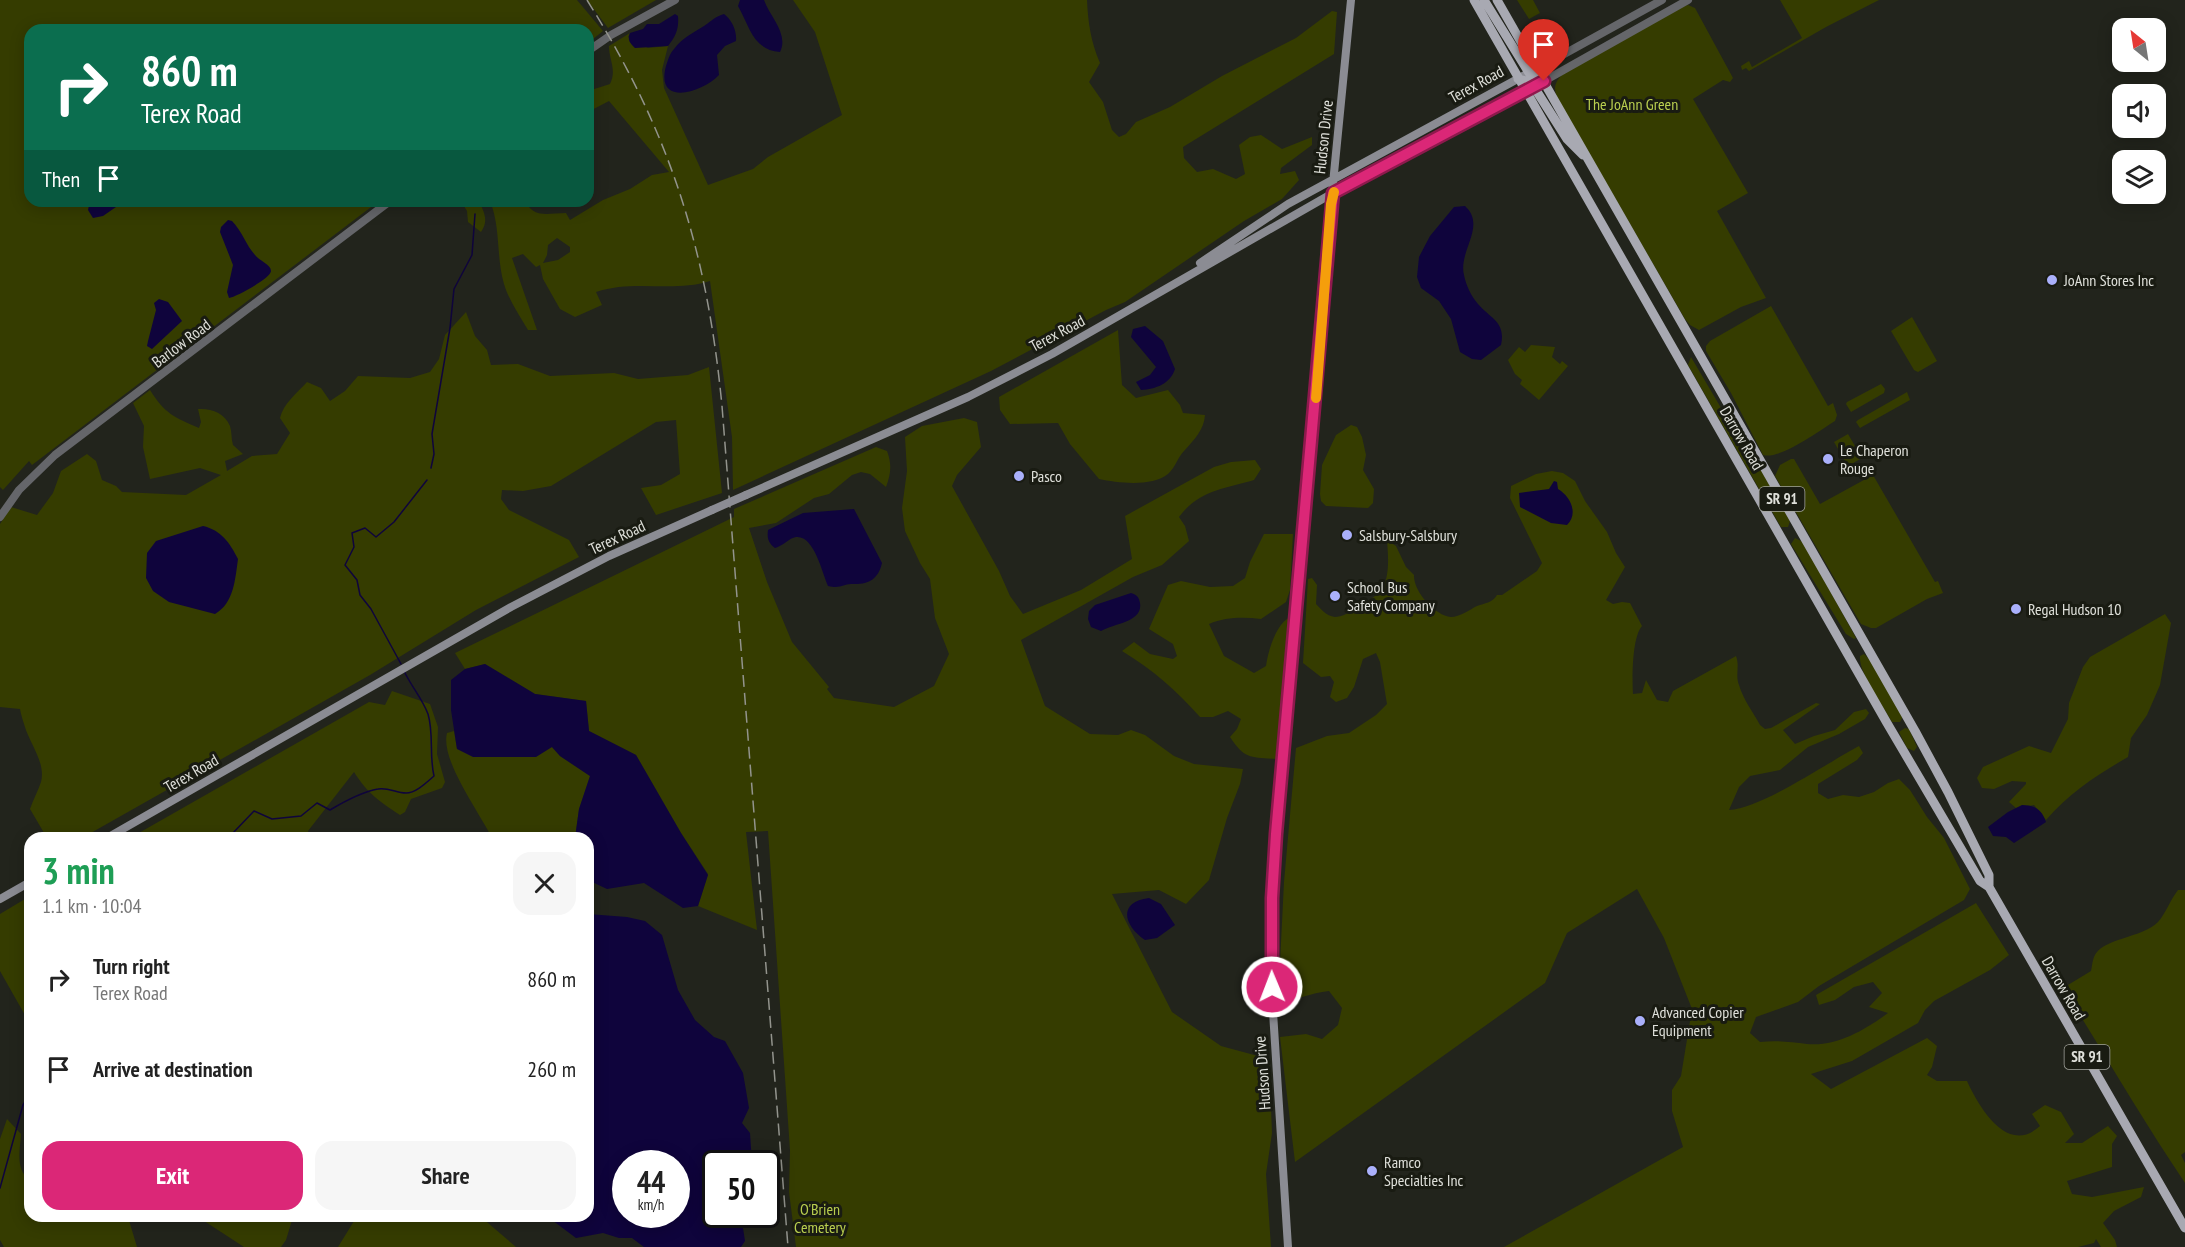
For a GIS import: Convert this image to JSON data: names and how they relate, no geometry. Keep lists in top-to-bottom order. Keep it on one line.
{"streets":{"main road":["Terex Road","Hudson Drive","Darrow Road","SR 91"],"street":["Barlow Road"]},"crossings":[["Terex Road","Hudson Drive"],["Terex Road","Darrow Road"]],"parks":["The JoAnn Green","O'Brien Cemetery"],"places":["JoAnn Stores Inc","Le Chaperon Rouge","Pasco","Salsbury-Salsbury","School Bus Safety Company","Regal Hudson 10","Advanced Copier Equipment","Ramco Specialties Inc"],"north":"top left","page":{"turn":["860 m","Terex Road"],"then":"Then","heading":["3 min","1.1 km · 10:04"],"list":[{"name":"Turn right","note":"Terex Road","value":"860 m"},{"name":"Arrive at destination","value":"260 m"}],"buttons":["Exit","Share"],"speed":"44 km/h","limit":"50"}}
